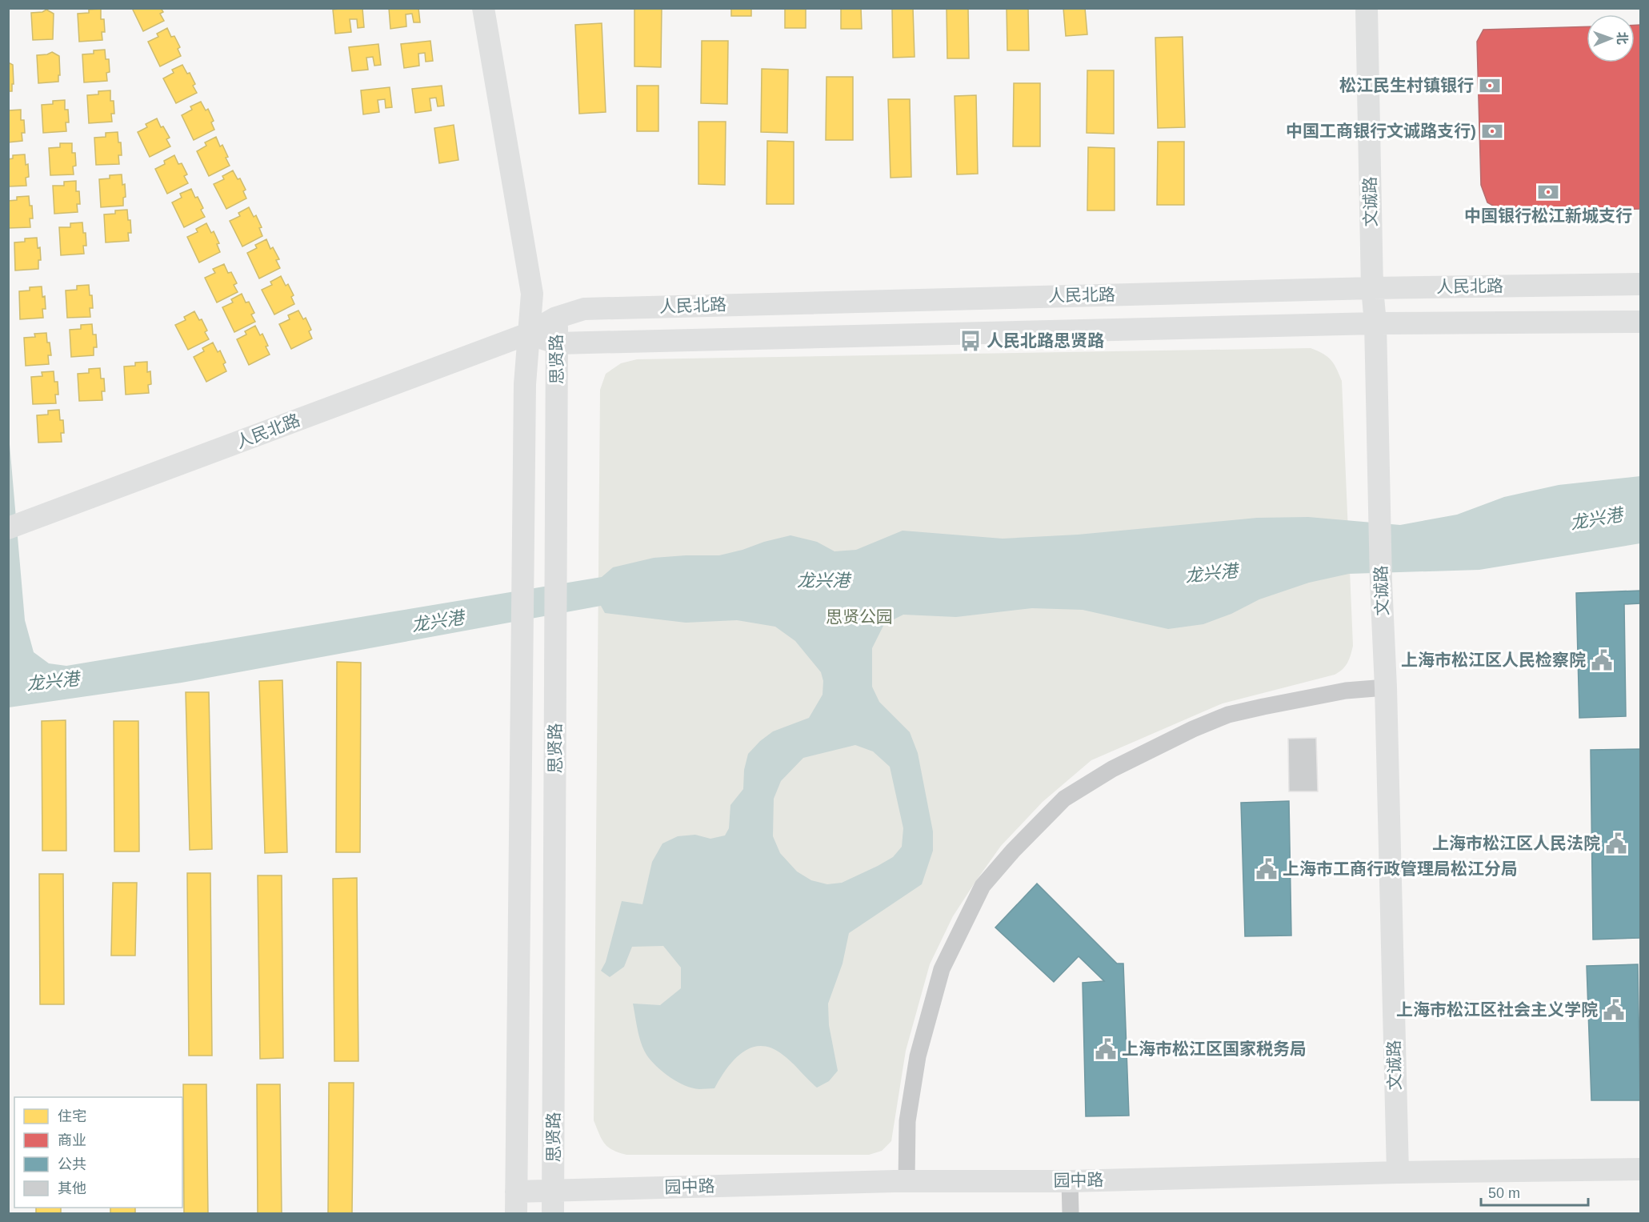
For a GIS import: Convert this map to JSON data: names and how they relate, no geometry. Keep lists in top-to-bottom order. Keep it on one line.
{"streets":{"main road":["文诚路","人民北路","思贤路","园中路"]},"crossings":[["文诚路","人民北路"],["文诚路","园中路"],["人民北路","思贤路"],["思贤路","园中路"]],"water":["龙兴港"],"parks":["思贤公园"],"places":{"bank":["松江民生村镇银行","中国工商银行文诚路支行)","中国银行松江新城支行"],"bus stop":["人民北路思贤路"],"public building":["上海市松江区人民检察院","上海市松江区人民法院","上海市工商行政管理局松江分局","上海市松江区社会主义学院","上海市松江区国家税务局"]},"legend":["住宅","商业","公共","其他"],"scale_bar":"50 m","north":"right"}
